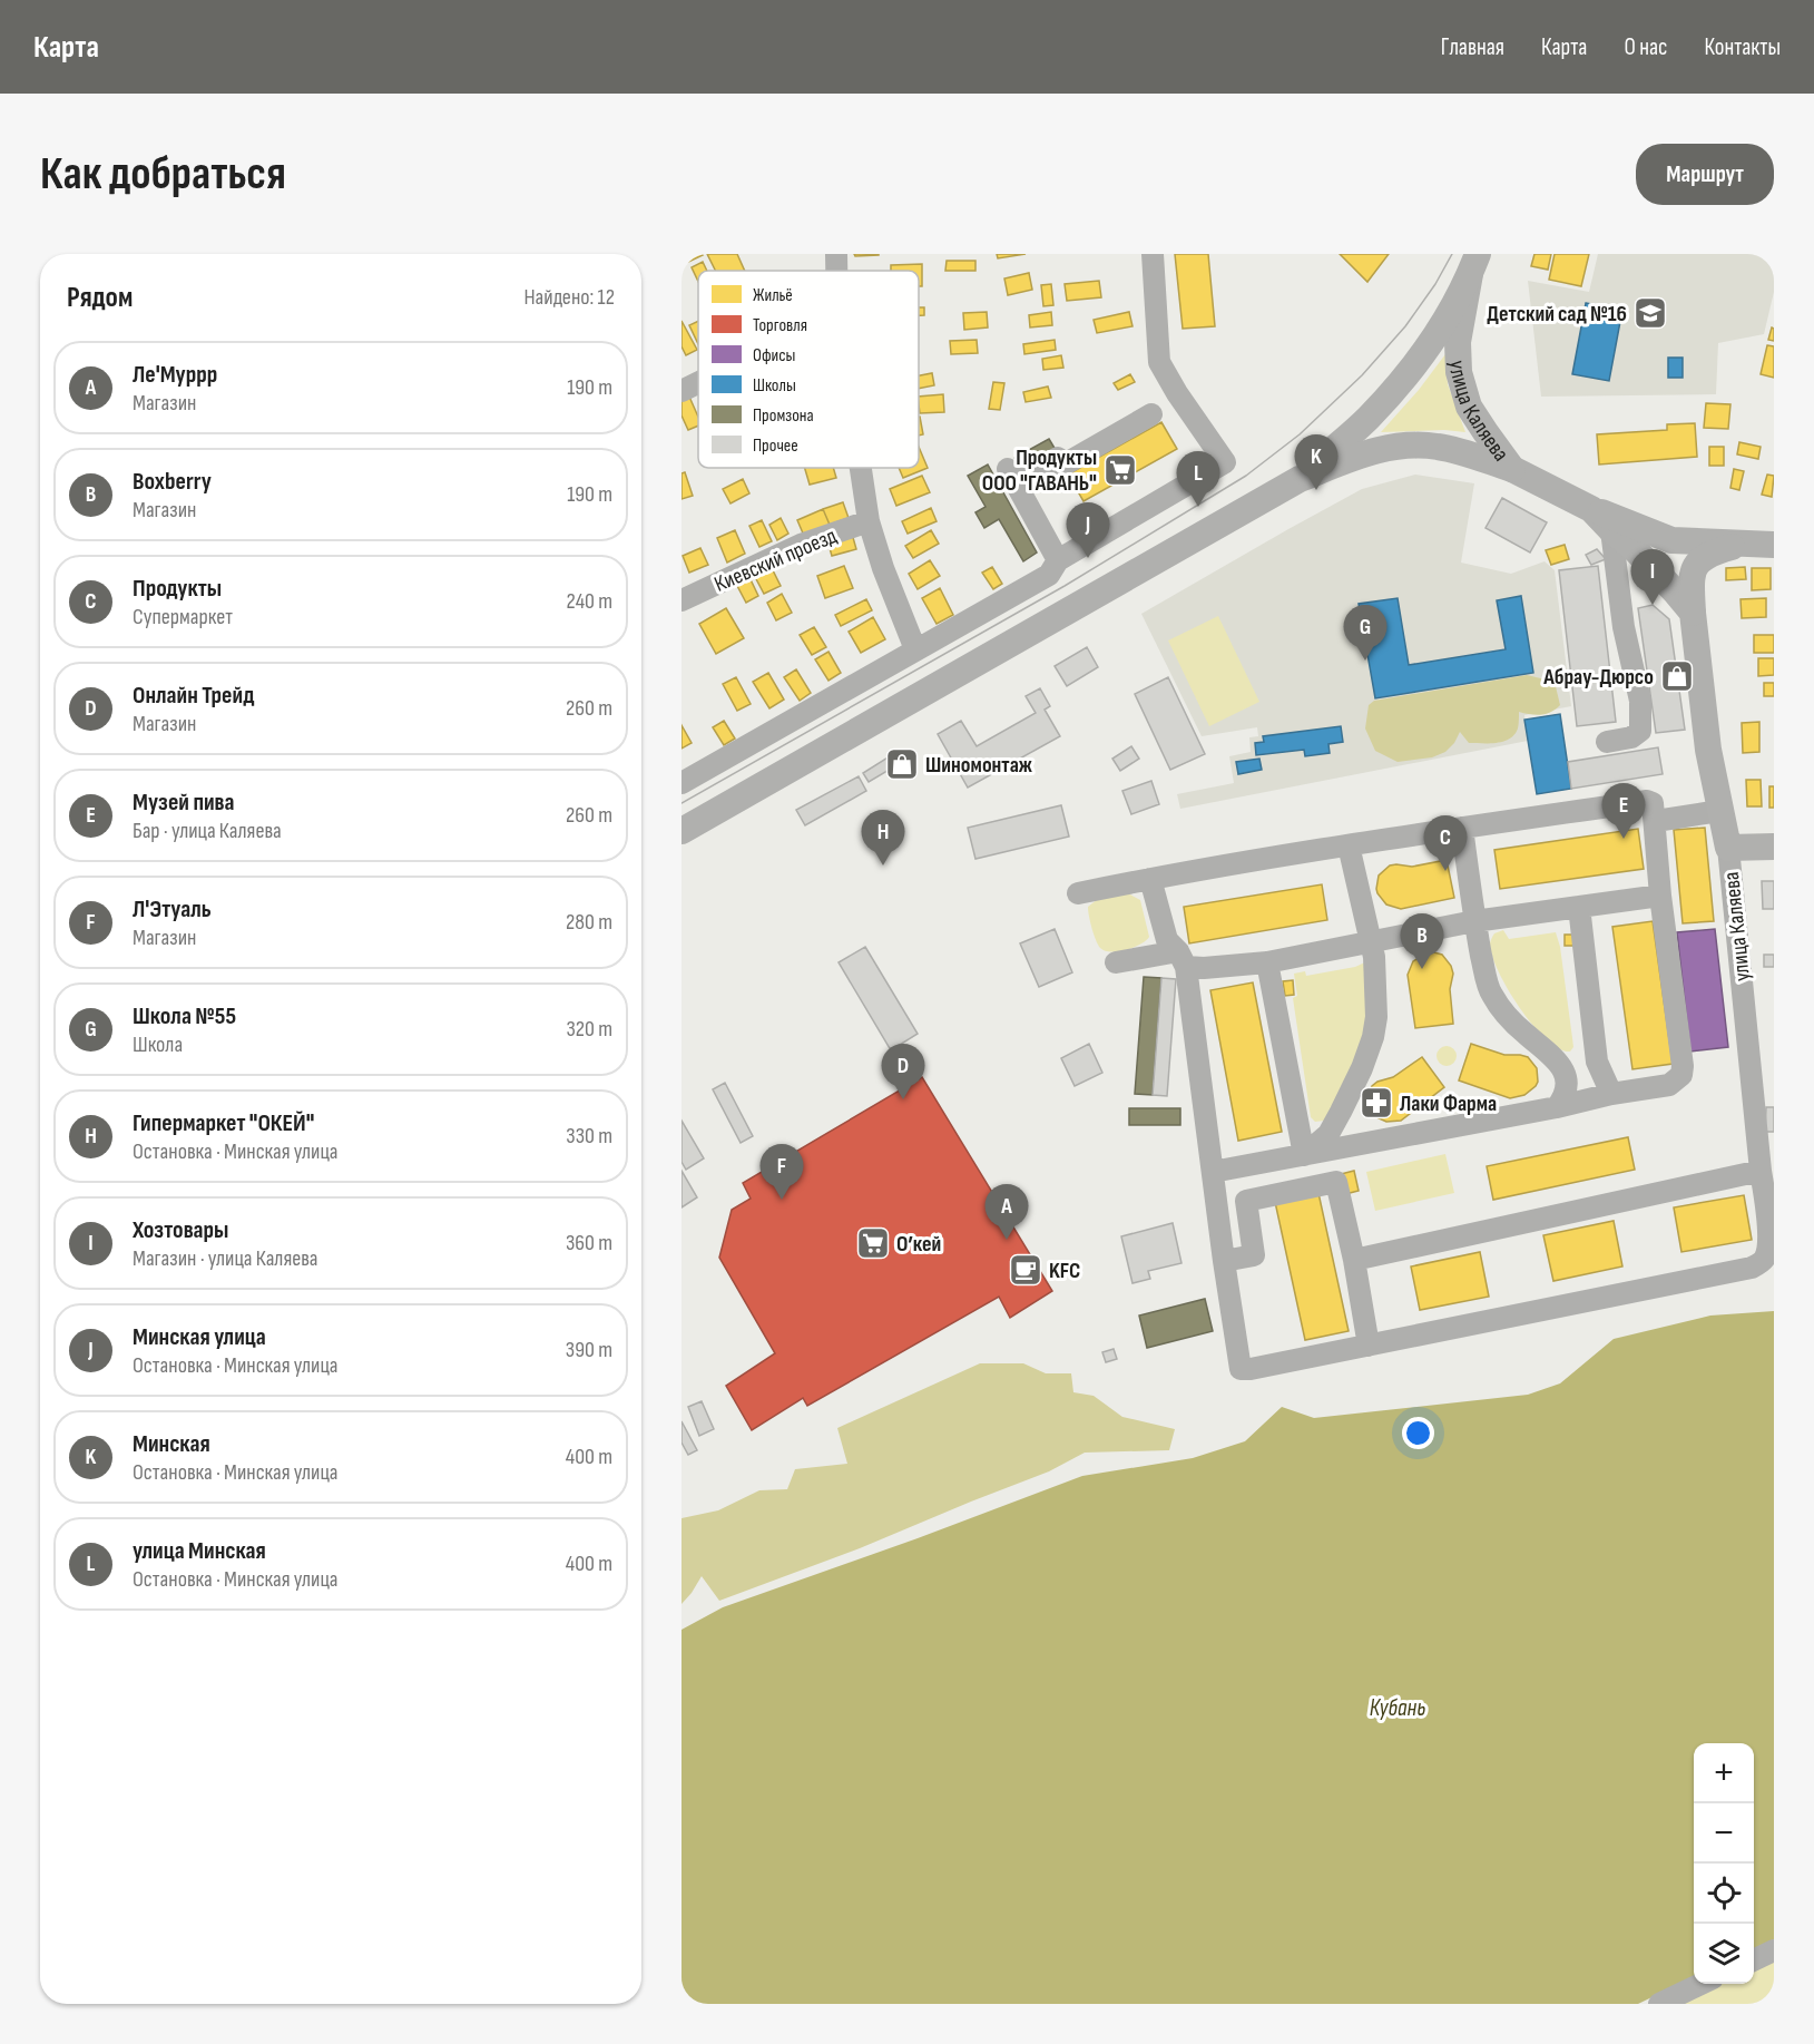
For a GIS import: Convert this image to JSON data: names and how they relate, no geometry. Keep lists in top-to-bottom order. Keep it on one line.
{"streets":{"main road":["улица Каляева"],"street":["Киевский проезд"]},"water":["Кубань"],"places":{"school or university":["Детский сад №16"],"supermarket":["Продукты ООО \"ГАВАНЬ\"","О’кей"],"shop":["Абрау-Дюрсо","Шиномонтаж"],"pharmacy":["Лаки Фарма"],"cafe":["KFC"]},"legend":["Жильё","Торговля","Офисы","Школы","Промзона","Прочее"],"page":{"header":"Карта","nav":["Главная","Карта","О нас","Контакты"],"buttons":"Маршрут","title":"Как добраться","heading":["Рядом","Найдено: 12"],"list":[{"mark":"A","name":"Ле'Муррр","note":"Магазин","value":"190 m"},{"mark":"B","name":"Boxberry","note":"Магазин","value":"190 m"},{"mark":"C","name":"Продукты","note":"Супермаркет","value":"240 m"},{"mark":"D","name":"Онлайн Трейд","note":"Магазин","value":"260 m"},{"mark":"E","name":"Музей пива","note":"Бар · улица Каляева","value":"260 m"},{"mark":"F","name":"Л'Этуаль","note":"Магазин","value":"280 m"},{"mark":"G","name":"Школа №55","note":"Школа","value":"320 m"},{"mark":"H","name":"Гипермаркет \"ОКЕЙ\"","note":"Остановка · Минская улица","value":"330 m"},{"mark":"I","name":"Хозтовары","note":"Магазин · улица Каляева","value":"360 m"},{"mark":"J","name":"Минская улица","note":"Остановка · Минская улица","value":"390 m"},{"mark":"K","name":"Минская","note":"Остановка · Минская улица","value":"400 m"},{"mark":"L","name":"улица Минская","note":"Остановка · Минская улица","value":"400 m"}],"pins":["K","L","J","I","G","E","H","C","B","D","F","A"],"map_buttons":["+","−"]}}
